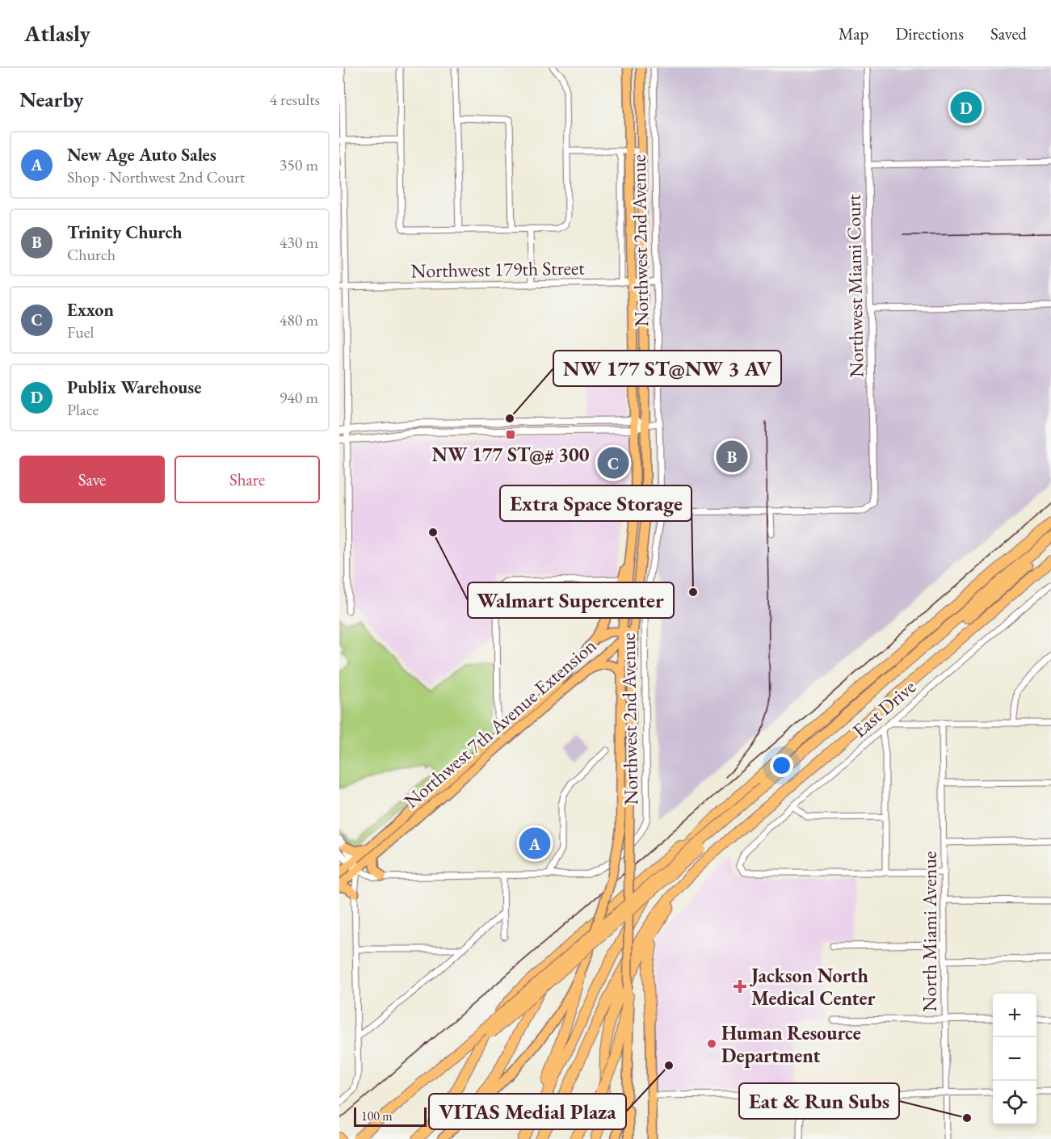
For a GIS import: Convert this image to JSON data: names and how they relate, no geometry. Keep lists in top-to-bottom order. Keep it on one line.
{"streets":{"main road":["Northwest 2nd Avenue","Northwest 7th Avenue Extension"],"street":["Northwest 179th Street","Northwest Miami Court","East Drive","North Miami Avenue"]},"crossings":[["Northwest 2nd Avenue","Northwest 179th Street"],["Northwest 2nd Avenue","Northwest 7th Avenue Extension"]],"places":{"other":["NW 177 ST@NW 3 AV","Walmart Supercenter","Extra Space Storage","Human Resource Department","VITAS Medial Plaza","Eat & Run Subs"],"transit":["NW 177 ST@# 300"],"health":["Jackson North Medical Center"]},"scale_bar":"100 m","page":{"header":"Atlasly","nav":["Map","Directions","Saved"],"heading":["Nearby","4 results"],"pins":["D","B","C","A"],"list":[{"mark":"A","name":"New Age Auto Sales","note":"Shop · Northwest 2nd Court","value":"350 m"},{"mark":"B","name":"Trinity Church","note":"Church","value":"430 m"},{"mark":"C","name":"Exxon","note":"Fuel","value":"480 m"},{"mark":"D","name":"Publix Warehouse","note":"Place","value":"940 m"}],"buttons":["Save","Share"],"map_buttons":["+","−"],"scale":"100 m"}}
